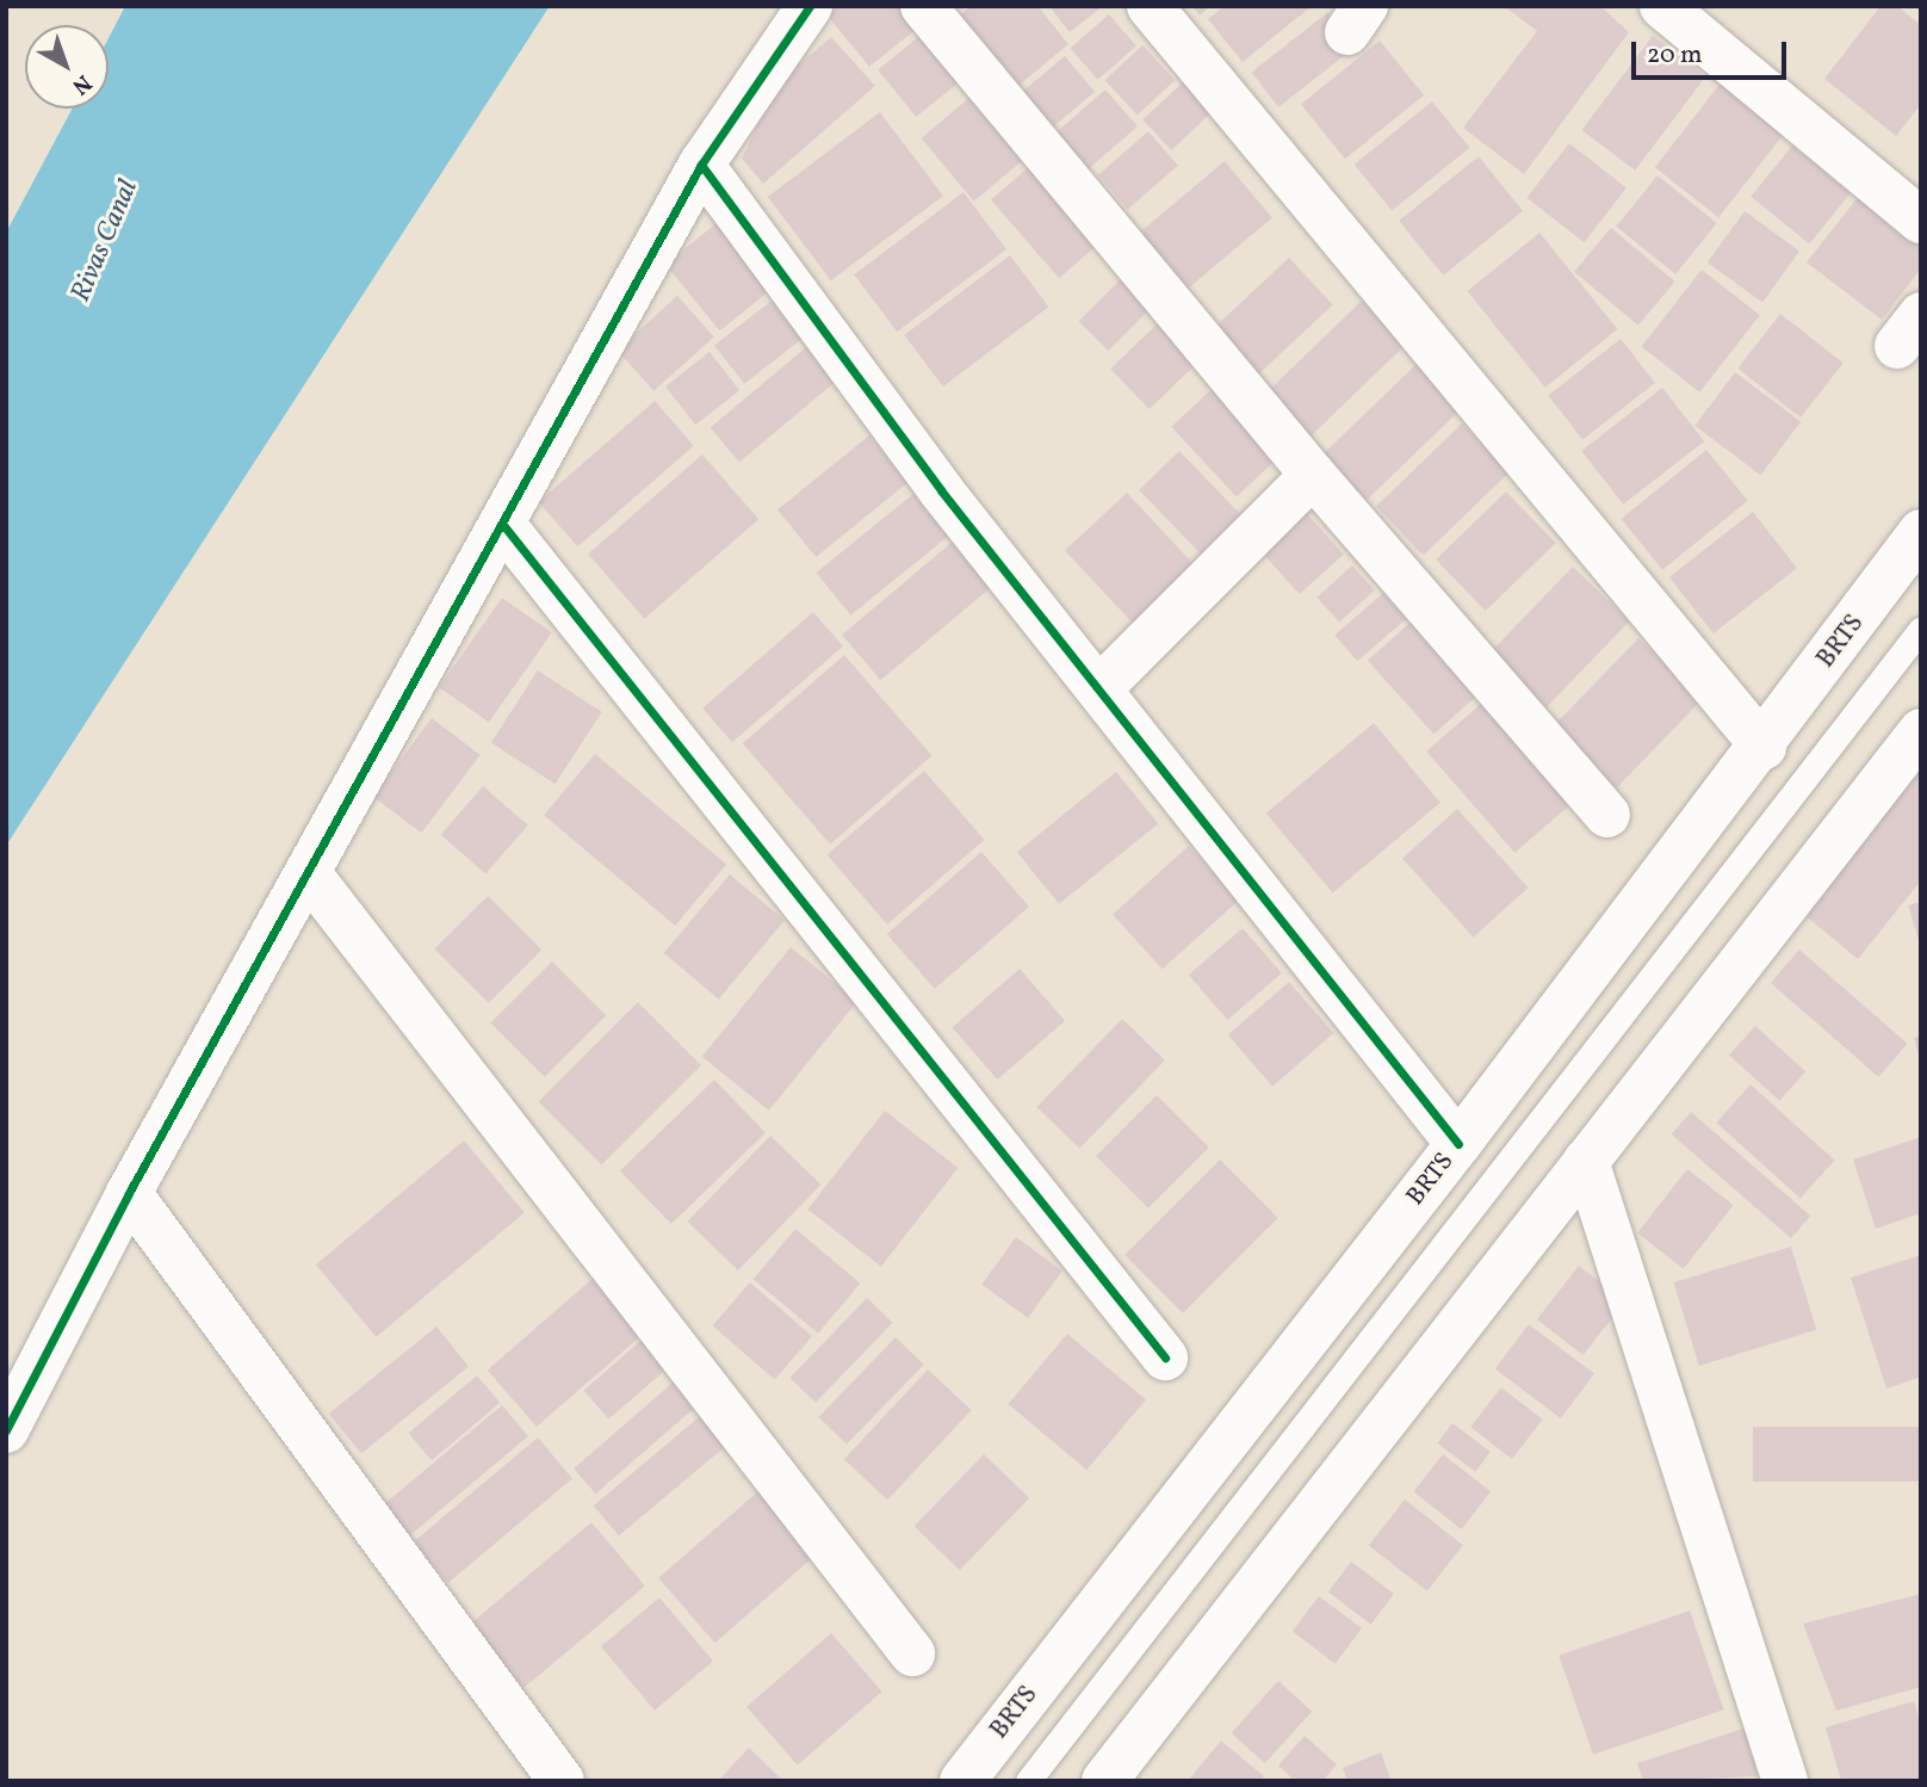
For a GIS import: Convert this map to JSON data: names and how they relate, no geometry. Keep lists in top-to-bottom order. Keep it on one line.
{"streets":{"street":["BRTS"]},"water":["Rivas Canal"],"scale_bar":"20 m","north":"bottom right"}
